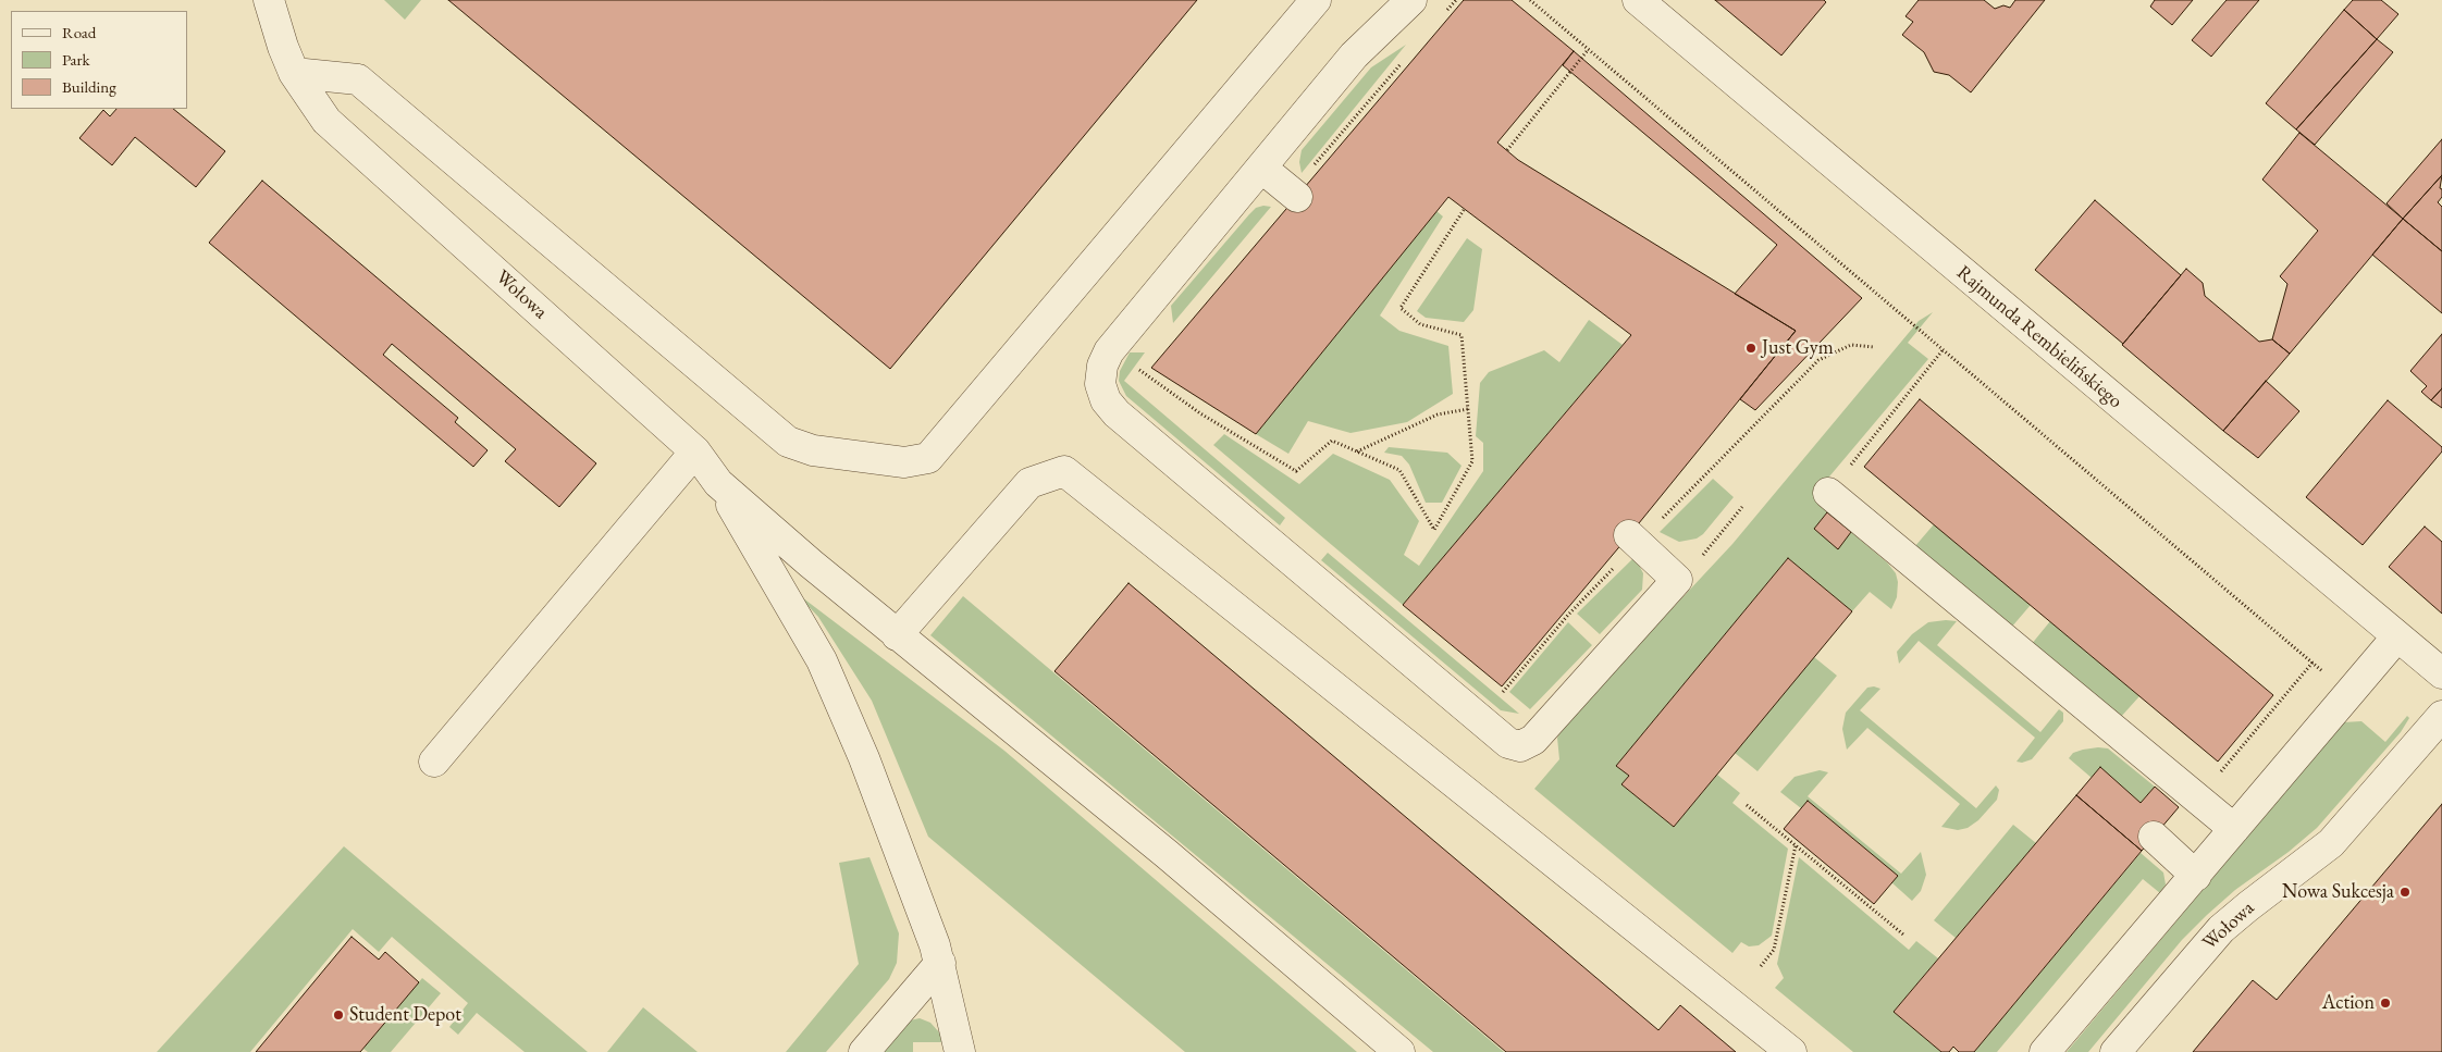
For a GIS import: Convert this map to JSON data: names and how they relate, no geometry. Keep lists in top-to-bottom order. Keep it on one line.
{"streets":{"street":["Wołowa","Rajmunda Rembielińskiego"]},"places":["Just Gym","Nowa Sukcesja","Action","Student Depot"],"legend":["Road","Park","Building"]}
